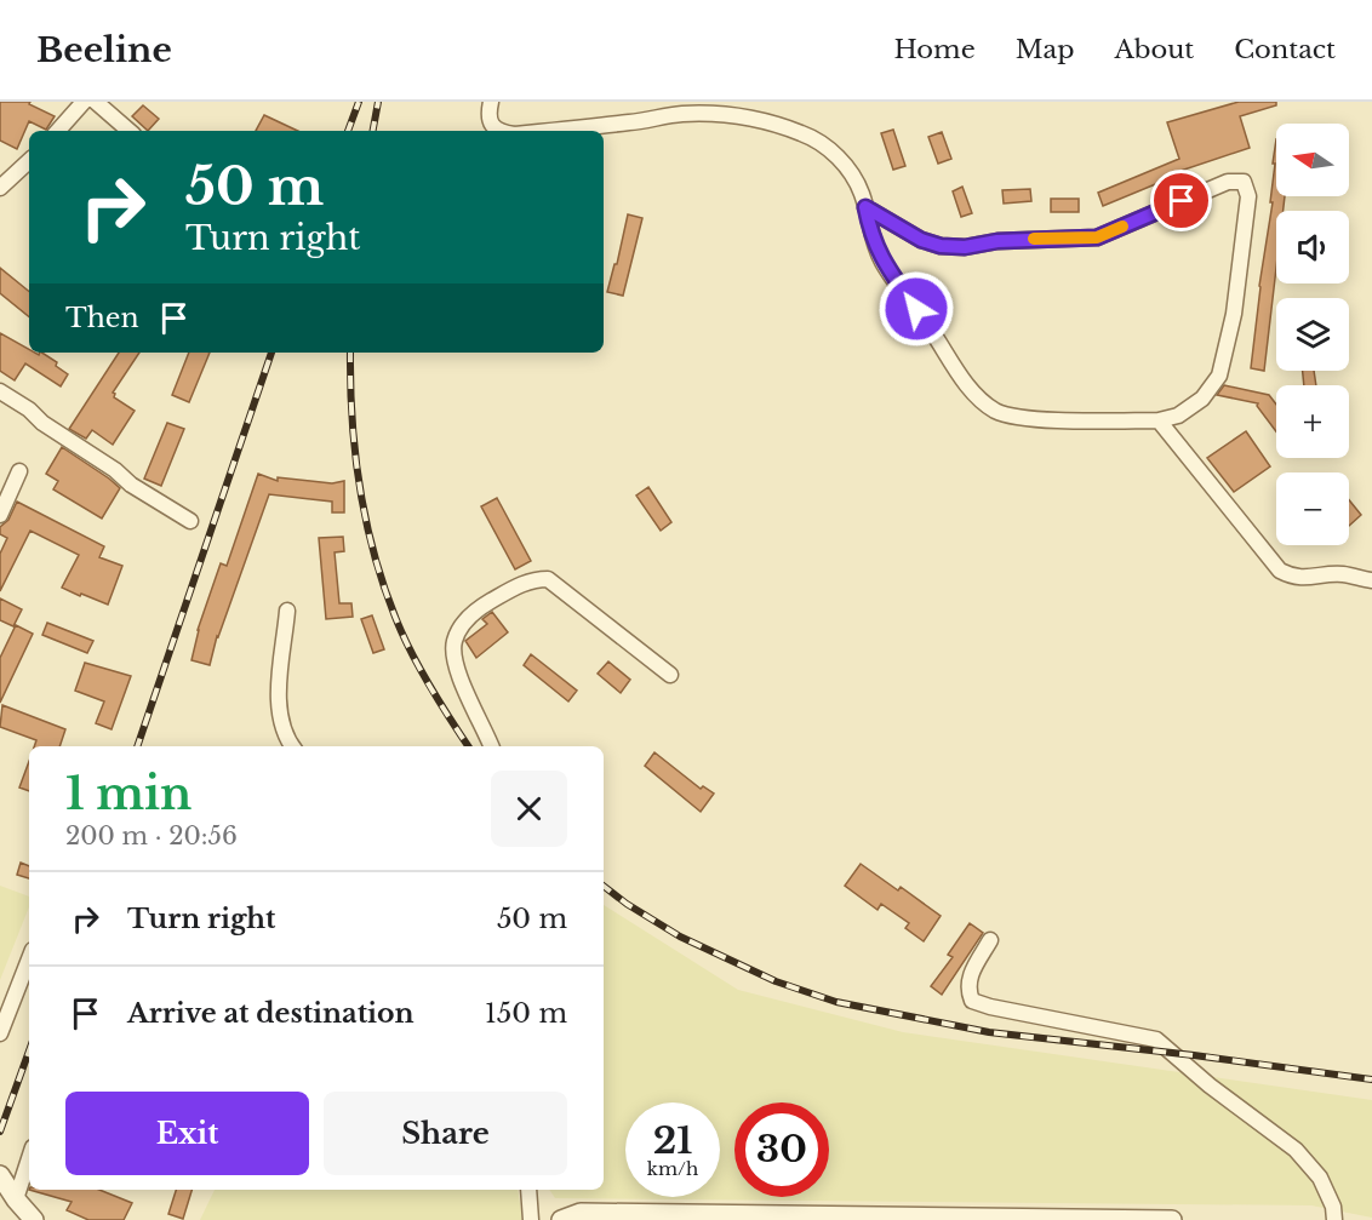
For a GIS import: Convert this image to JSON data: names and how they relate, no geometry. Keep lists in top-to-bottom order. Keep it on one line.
{"north":"left","page":{"header":"Beeline","nav":["Home","Map","About","Contact"],"map_buttons":["+","−"],"turn":["50 m","Turn right"],"then":"Then","heading":["1 min","200 m · 20:56"],"list":[{"name":"Turn right","value":"50 m"},{"name":"Arrive at destination","value":"150 m"}],"buttons":["Exit","Share"],"speed":"21 km/h","limit":"30"}}
